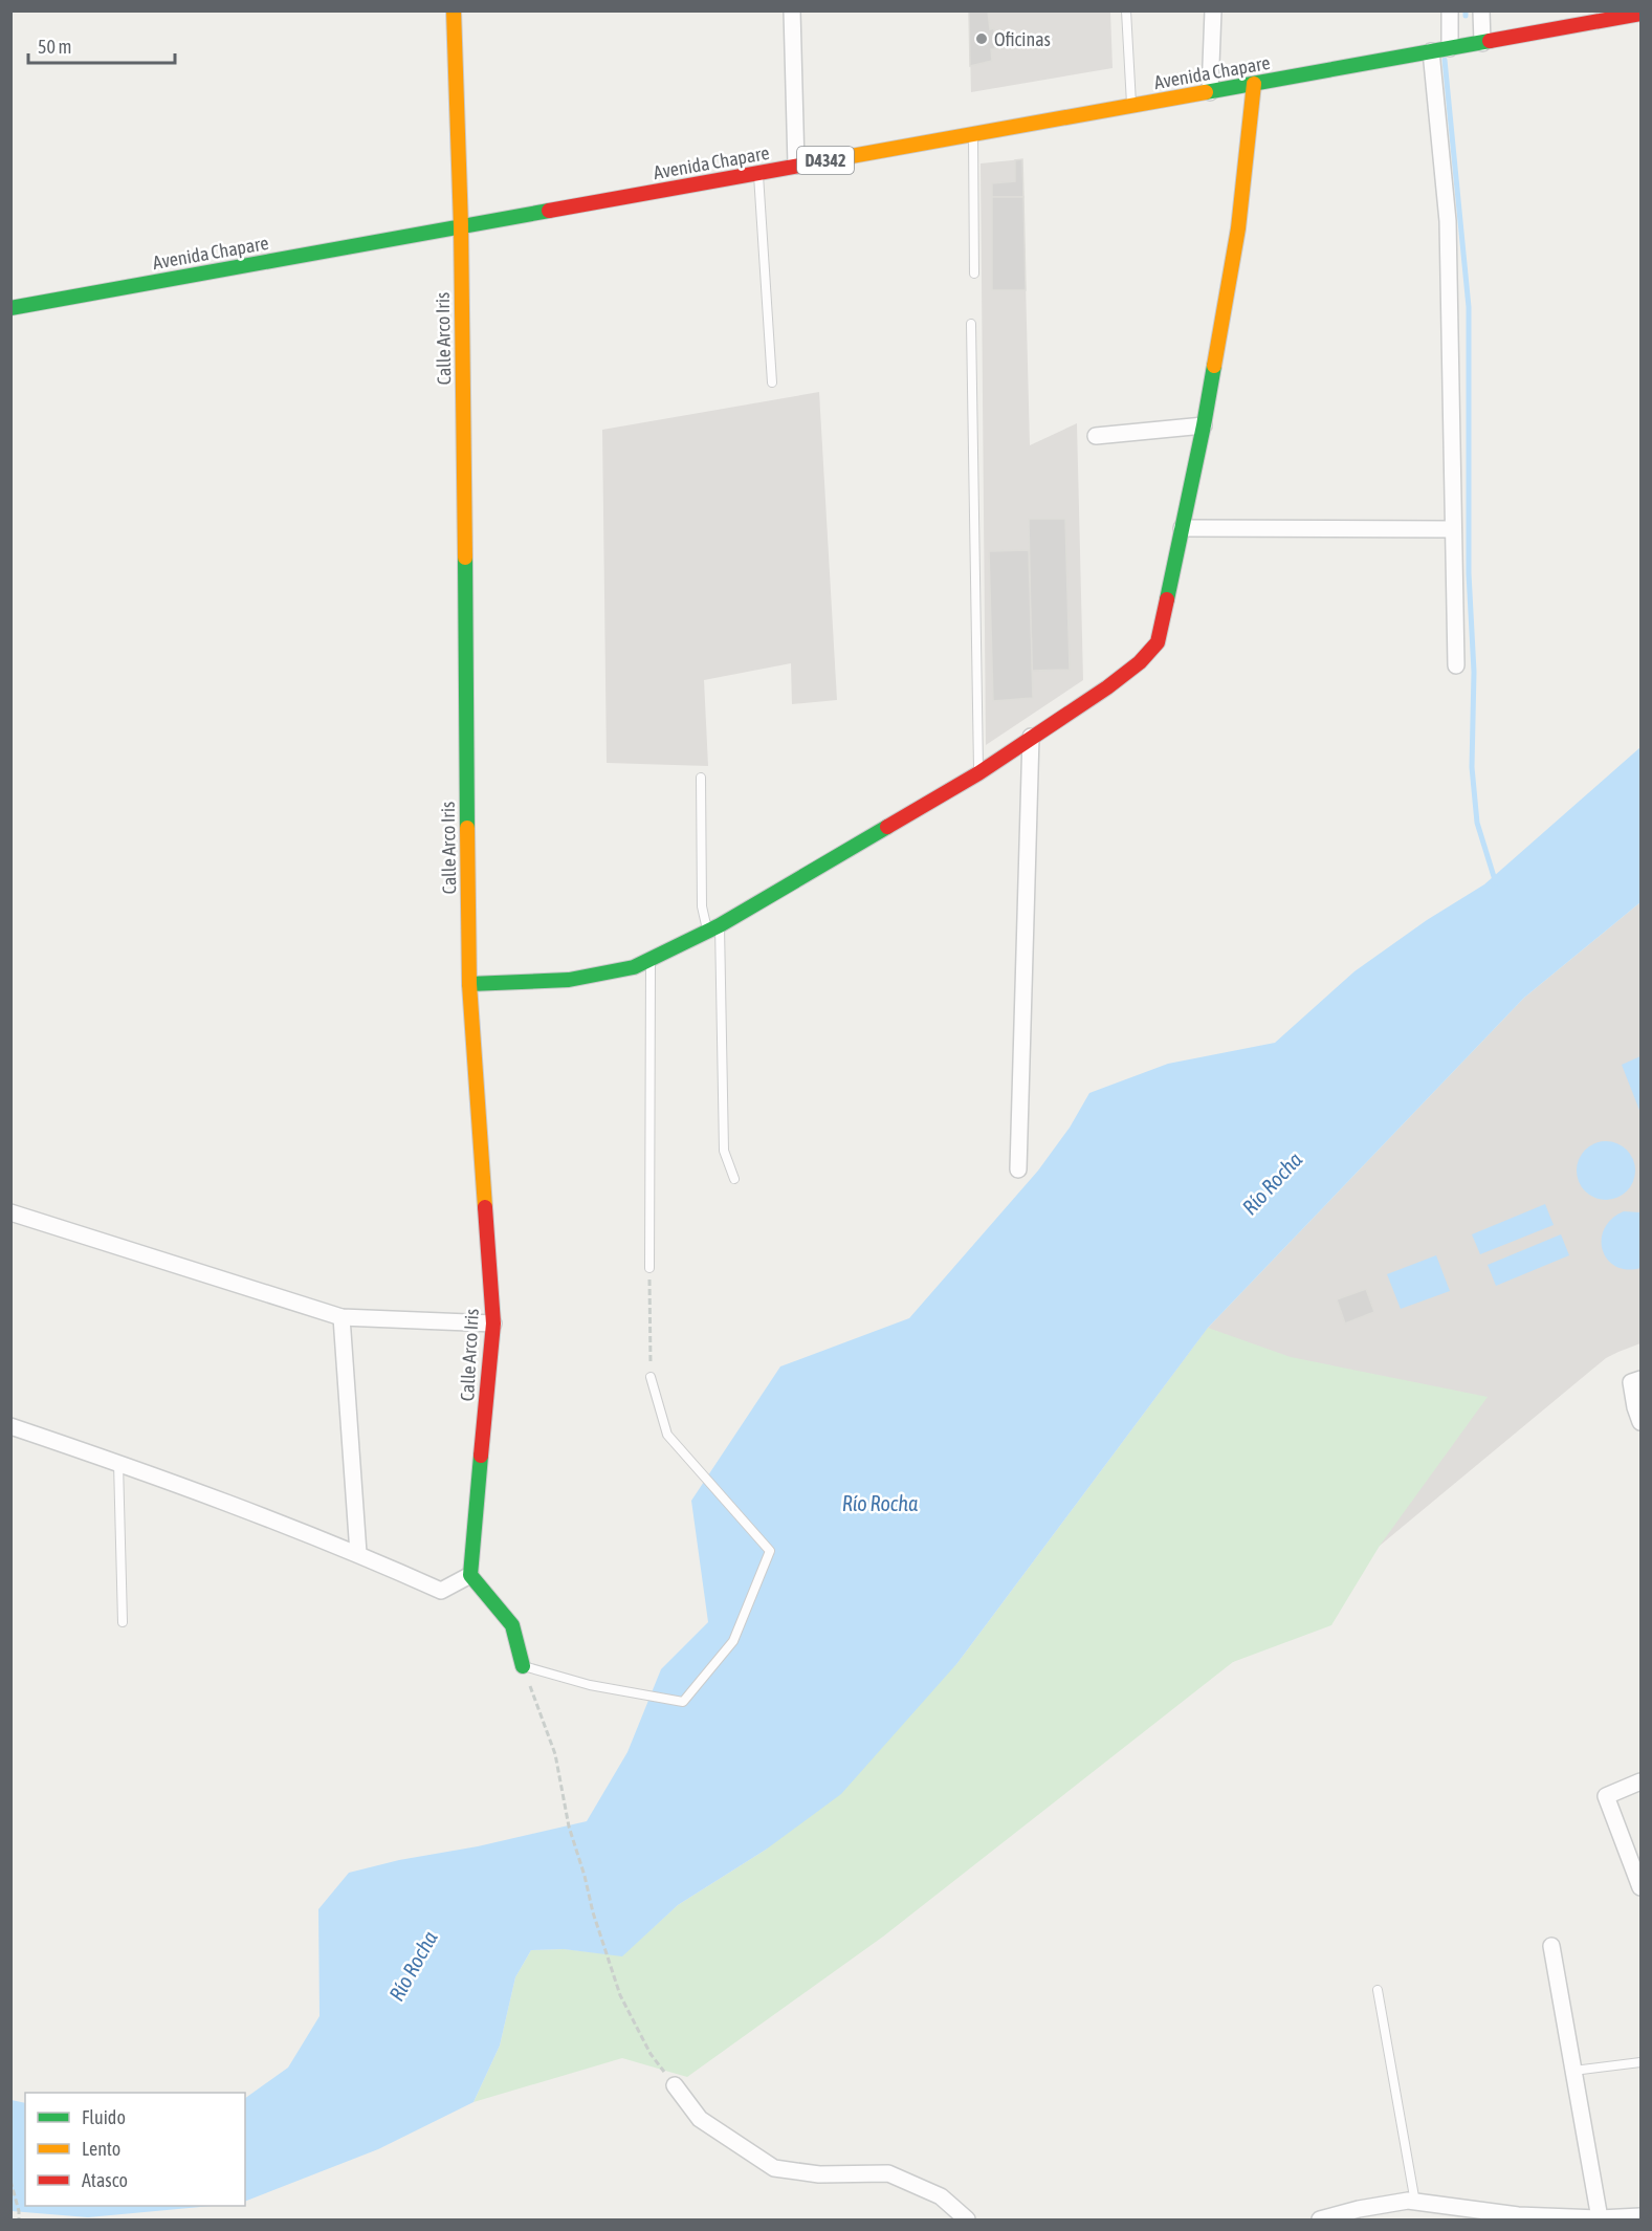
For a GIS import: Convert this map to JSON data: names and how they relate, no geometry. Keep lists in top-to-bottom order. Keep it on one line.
{"streets":{"street":["Avenida Chapare","D4342","Calle Arco Iris"]},"crossings":[["Avenida Chapare","Calle Arco Iris"]],"water":["Río Rocha"],"places":["Oficinas"],"legend":["Fluido","Lento","Atasco"],"scale_bar":"50 m"}
